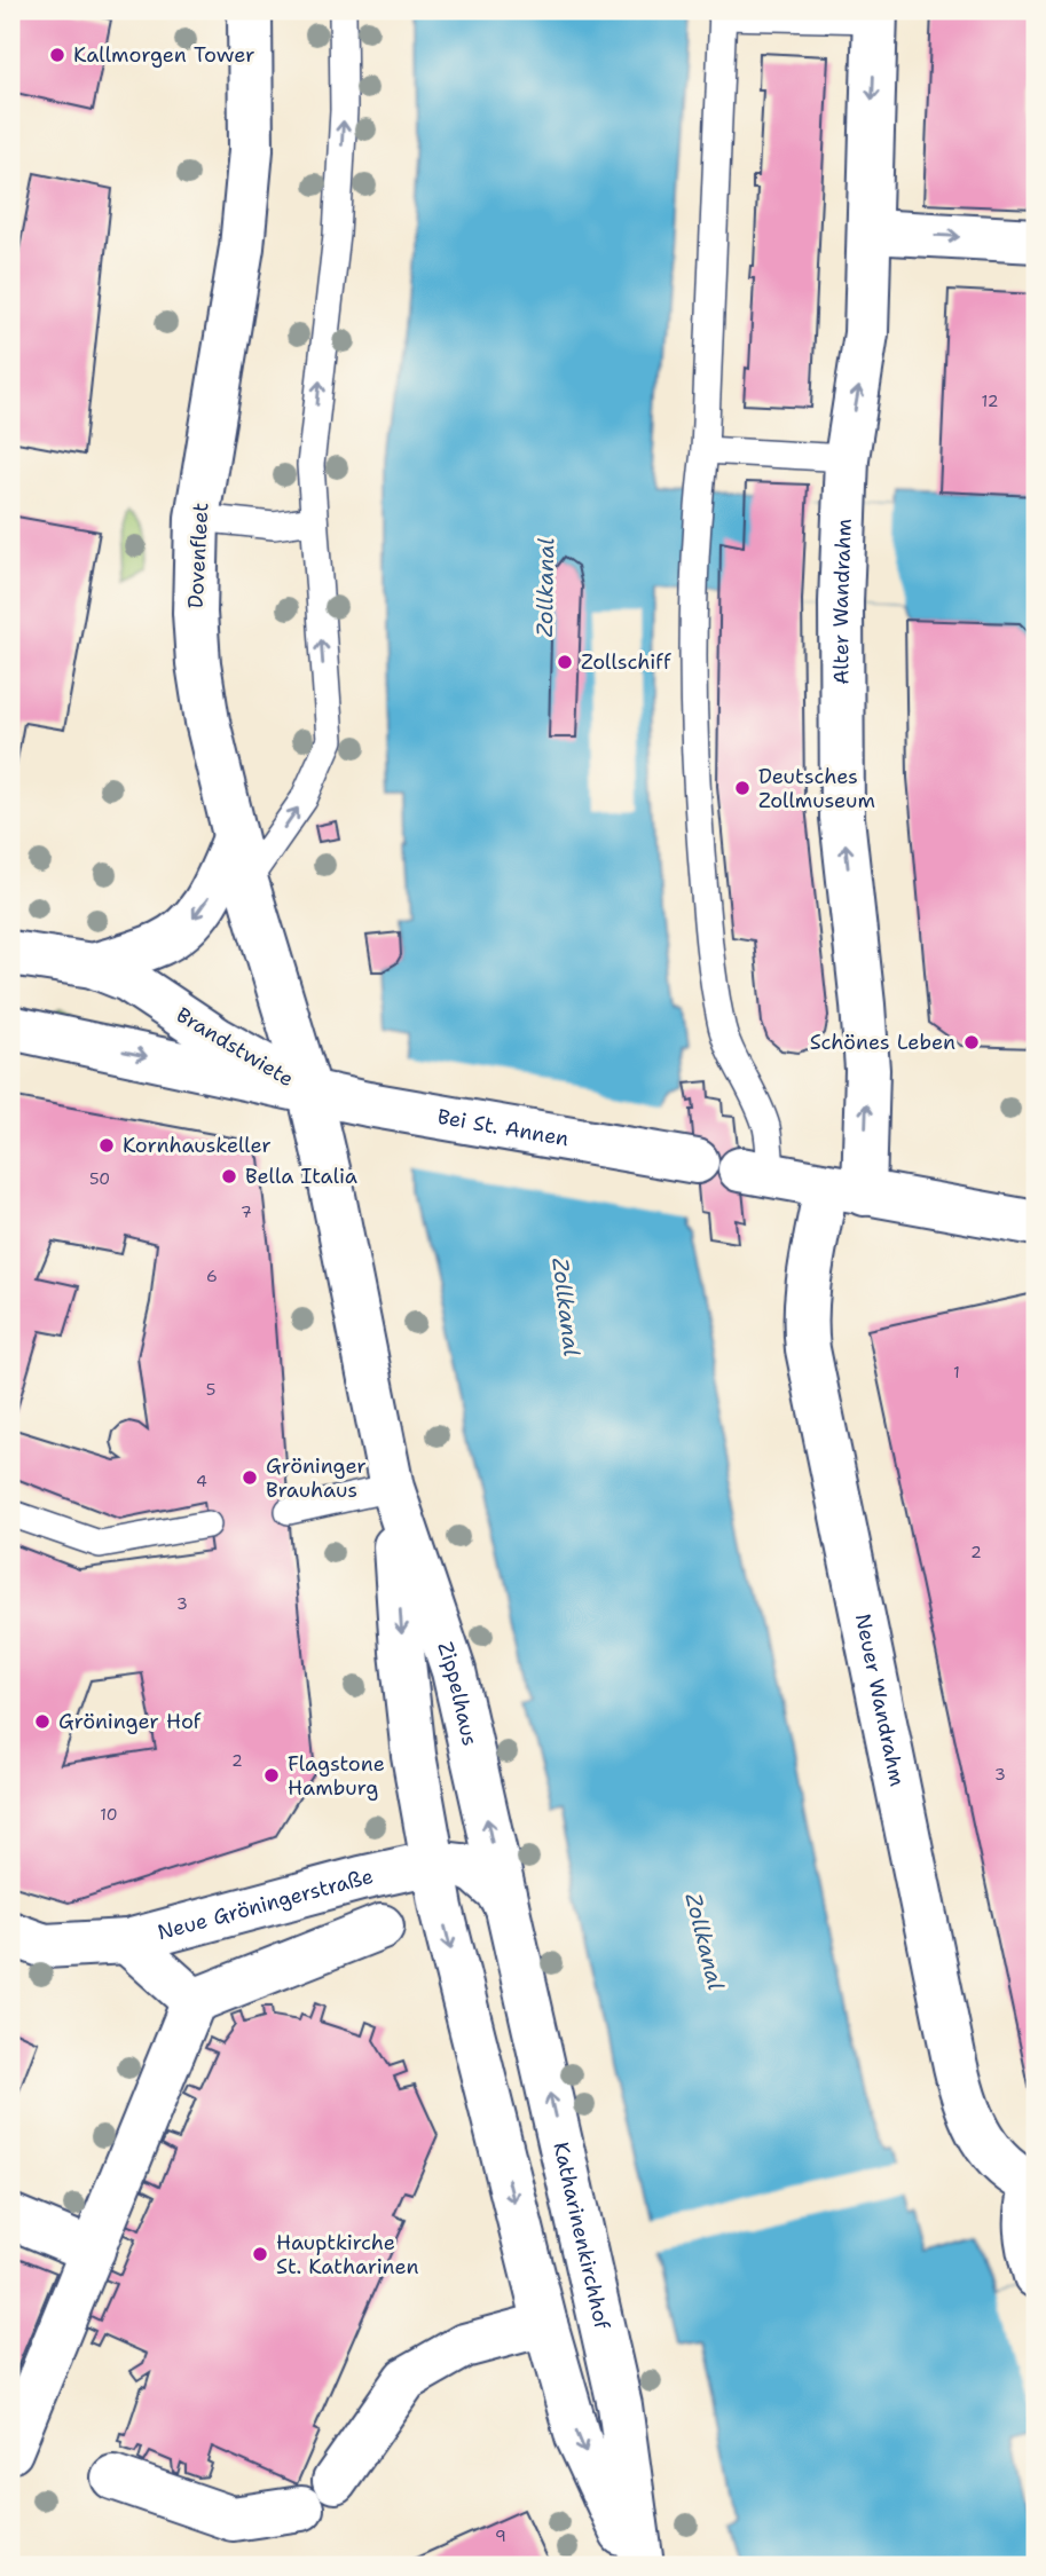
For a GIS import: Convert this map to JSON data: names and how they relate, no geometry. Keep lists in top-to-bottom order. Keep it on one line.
{"streets":{"main road":["Dovenfleet","Alter Wandrahm","Brandstwiete","Bei St. Annen","Zippelhaus","Neuer Wandrahm","Neue Gröningerstraße","Katharinenkirchhof"]},"crossings":[["Dovenfleet","Brandstwiete"],["Dovenfleet","Bei St. Annen"],["Dovenfleet","Zippelhaus"],["Alter Wandrahm","Neuer Wandrahm"],["Brandstwiete","Bei St. Annen"],["Brandstwiete","Zippelhaus"],["Bei St. Annen","Zippelhaus"],["Zippelhaus","Neue Gröningerstraße"],["Zippelhaus","Katharinenkirchhof"],["Neue Gröningerstraße","Katharinenkirchhof"]],"water":["Zollkanal"],"places":["Kallmorgen Tower","Zollschiff","Deutsches Zollmuseum","Schönes Leben","Kornhauskeller","Bella Italia","Gröninger Brauhaus","Gröninger Hof","Flagstone Hamburg","Hauptkirche St. Katharinen"],"house_numbers":["12","50","7","6","1","5","4","2","3","2","3","10","9"]}
